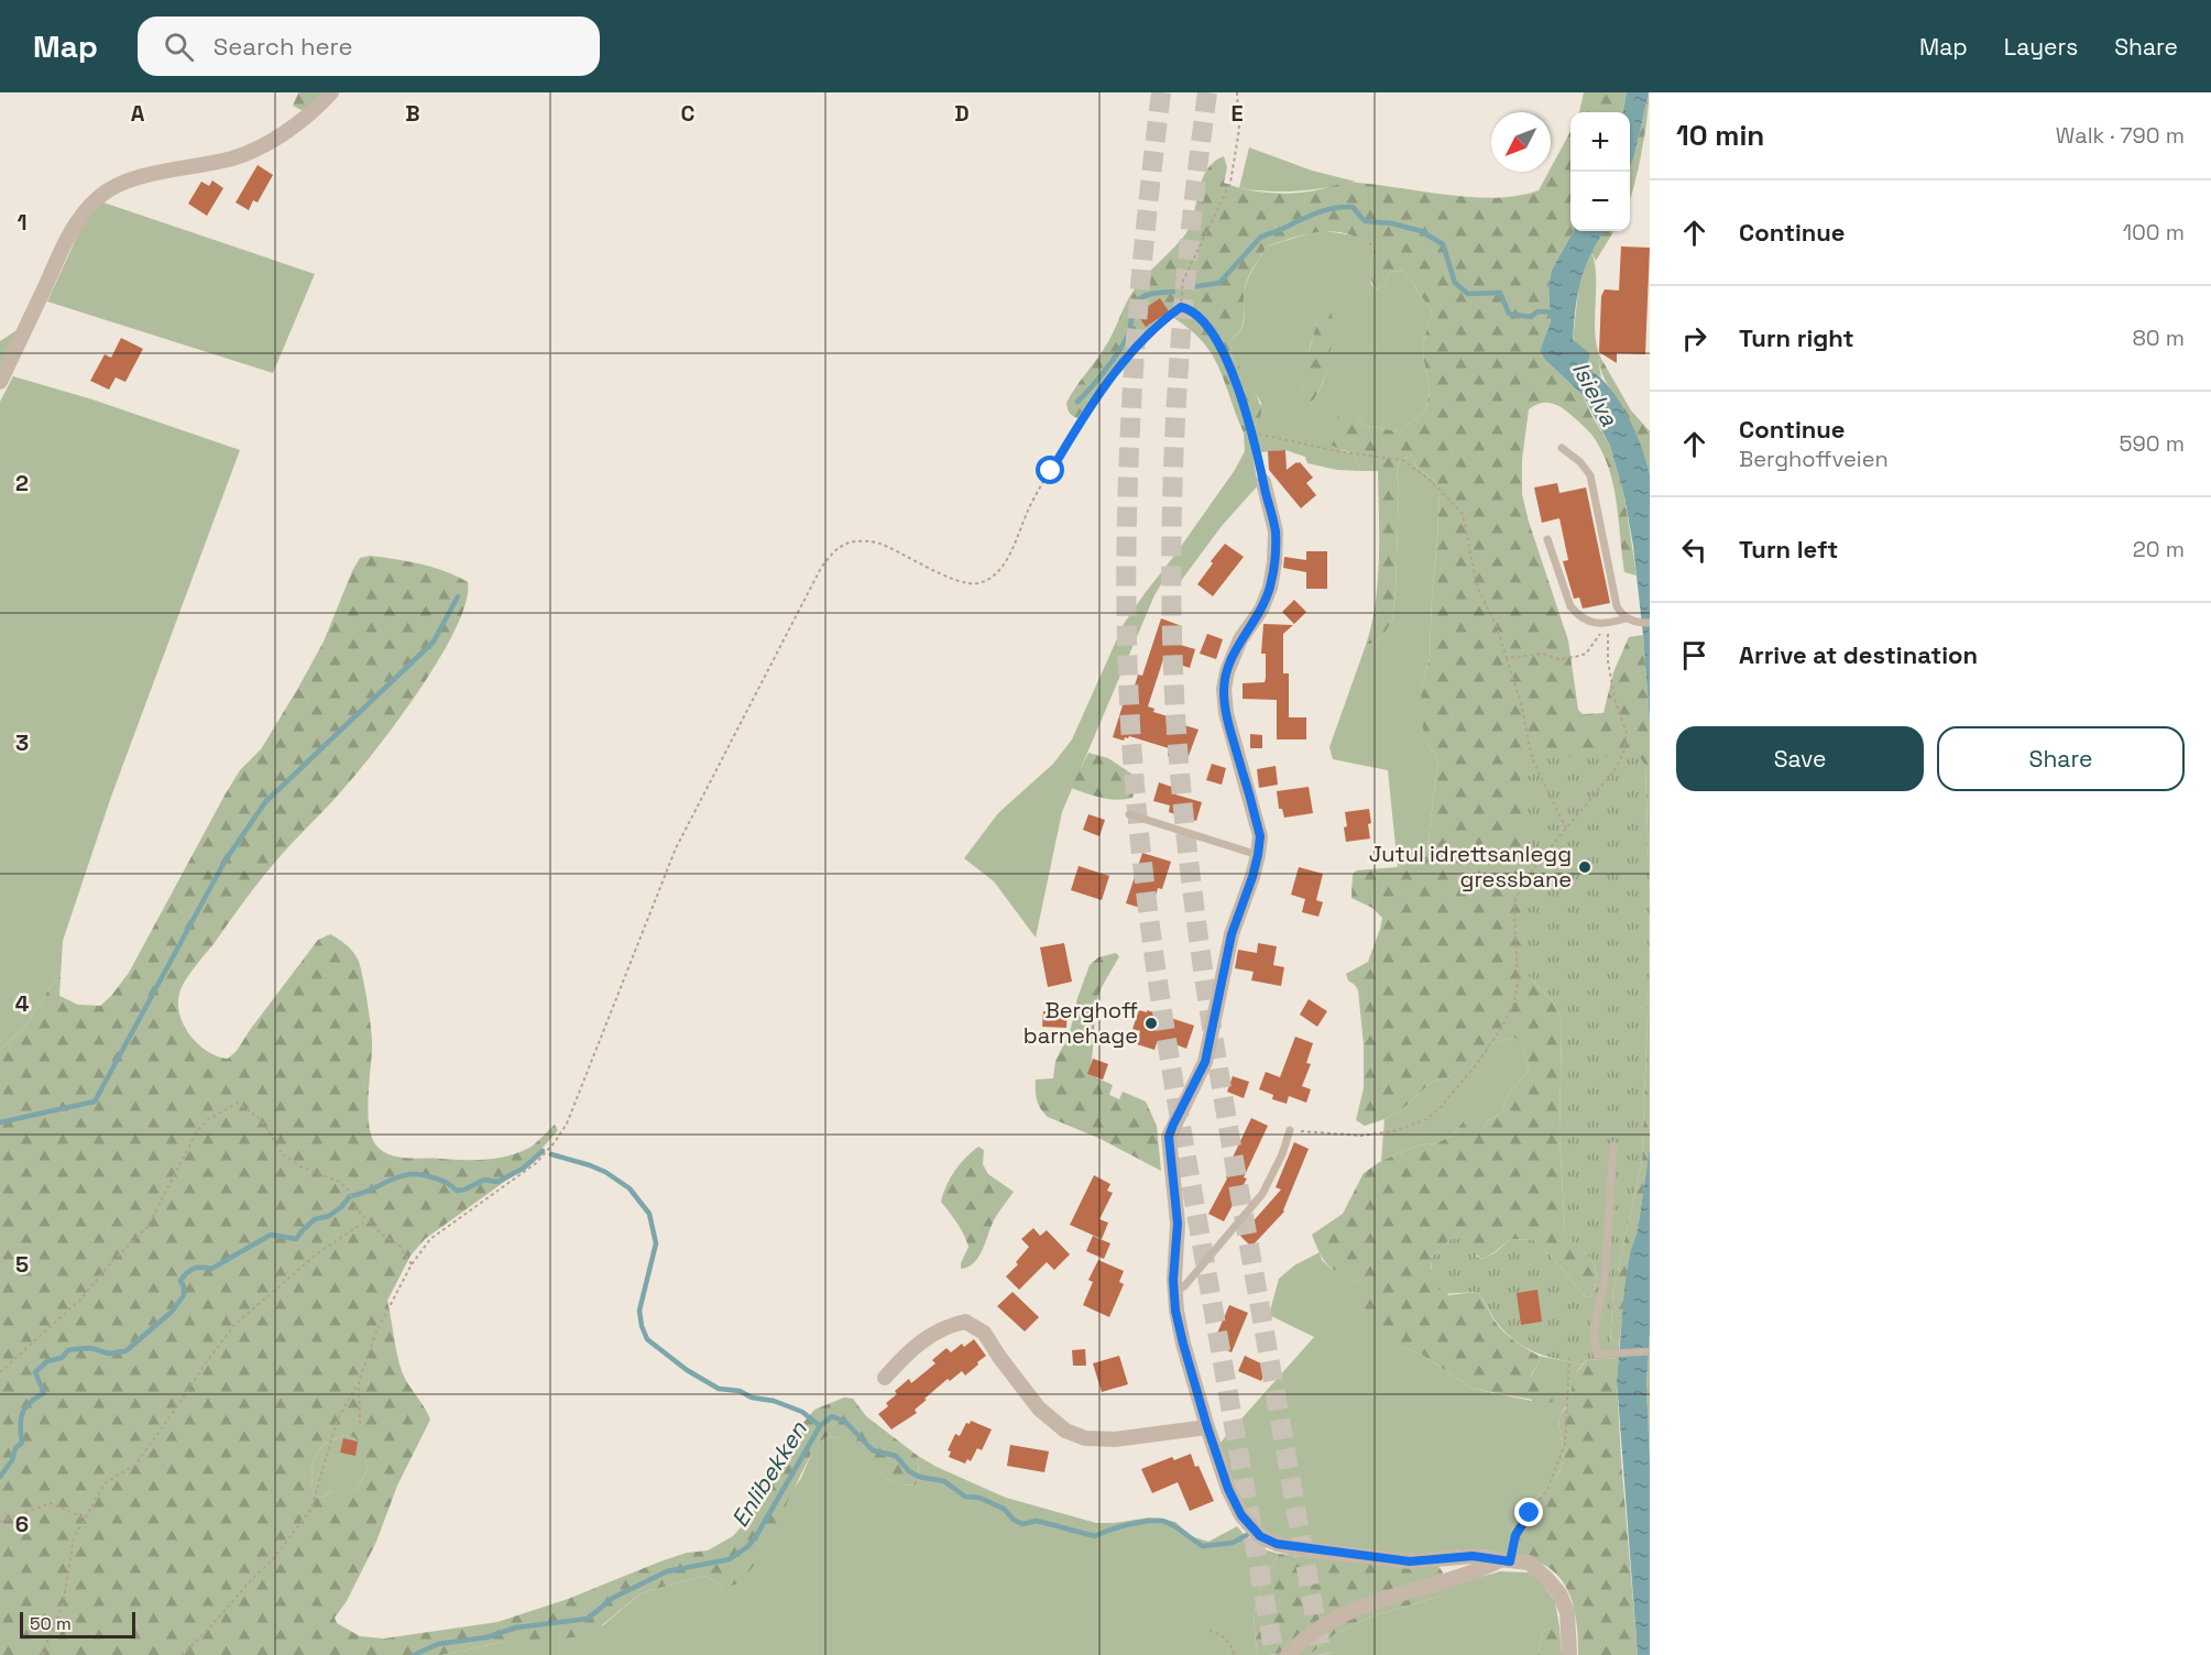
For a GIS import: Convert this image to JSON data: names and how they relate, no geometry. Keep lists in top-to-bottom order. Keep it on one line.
{"water":["Isielva","Enlibekken"],"places":["Jutul idrettsanlegg gressbane","Berghoff barnehage"],"scale_bar":"50 m","north":"bottom left","page":{"header":"Map","search":"Search here","nav":["Map","Layers","Share"],"heading":["10 min","Walk · 790 m"],"map_buttons":["+","−"],"list":[["Continue","100 m"],["Turn right","80 m"],["Continue","Berghoffveien","590 m"],["Turn left","20 m"],"Arrive at destination"],"buttons":["Save","Share"],"scale":"50 m"},"grid":{"columns":["A","B","C","D","E"],"rows":["1","2","3","4","5","6"]}}
